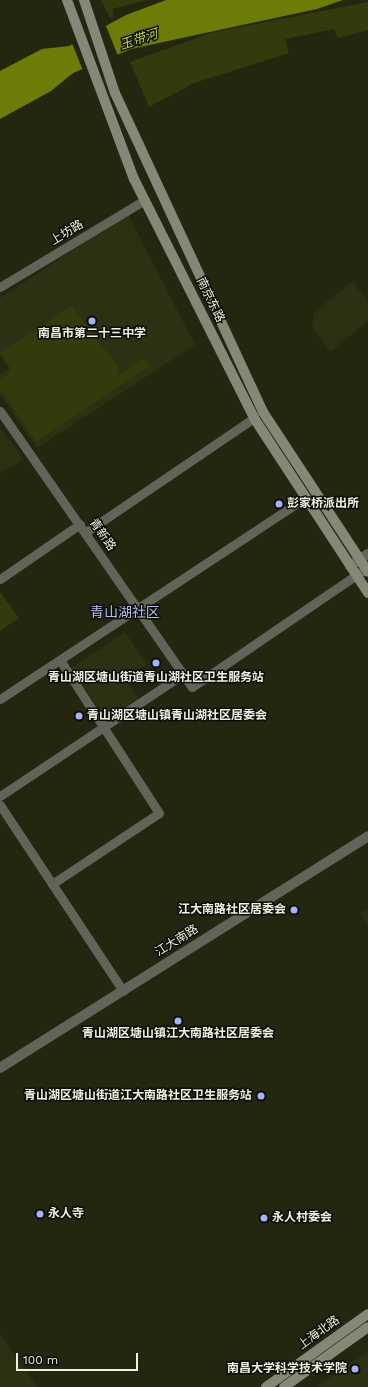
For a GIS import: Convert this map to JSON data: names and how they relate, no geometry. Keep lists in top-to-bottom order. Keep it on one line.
{"streets":{"main road":["南京东路","上海北路"],"street":["上坊路","青新路","江大南路"]},"crossings":[["上坊路","南京东路"],["南京东路","青新路"]],"districts":["青山湖社区"],"water":["玉带河"],"places":["南昌市第二十三中学","彭家桥派出所","青山湖区塘山街道青山湖社区卫生服务站","青山湖区塘山镇青山湖社区居委会","江大南路社区居委会","青山湖区塘山镇江大南路社区居委会","青山湖区塘山街道江大南路社区卫生服务站","永人寺","永人村委会","南昌大学科学技术学院"],"scale_bar":"100 m"}
